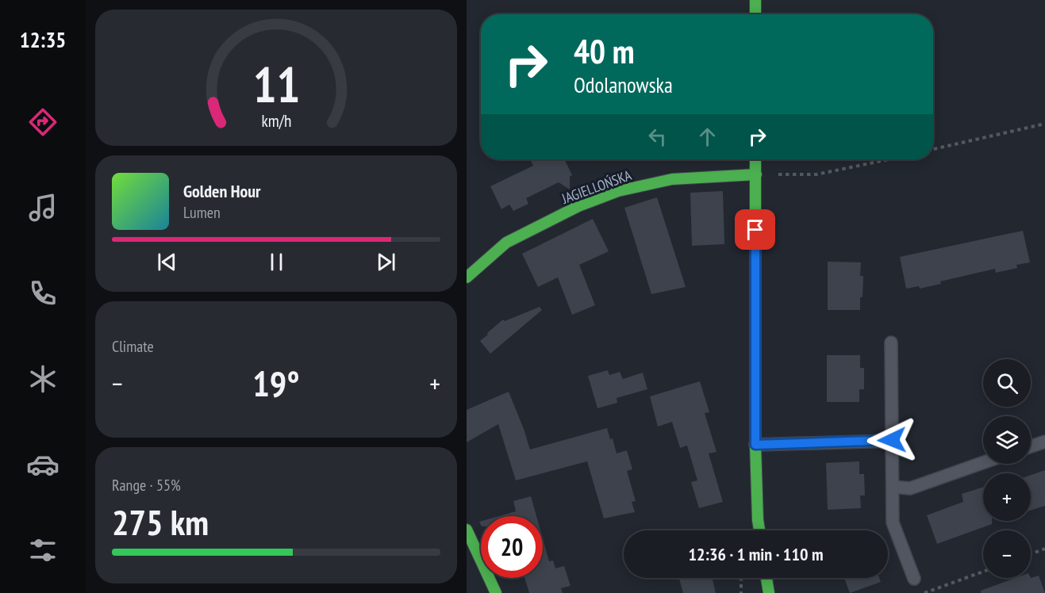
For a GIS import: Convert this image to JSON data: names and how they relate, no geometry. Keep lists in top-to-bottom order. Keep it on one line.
{"streets":{"street":["JAGIELLOŃSKA"]},"page":{"tabs":"12:35","turn":["40 m","Odolanowska"],"song":["Golden Hour","Lumen"],"tile":["Climate",["Range · 55%","275 km"]],"map_buttons":["+","−"],"heat":["−","19°","+"],"limit":"20","trip":"12:36 · 1 min · 110 m","gauge":["11","km/h"]}}
